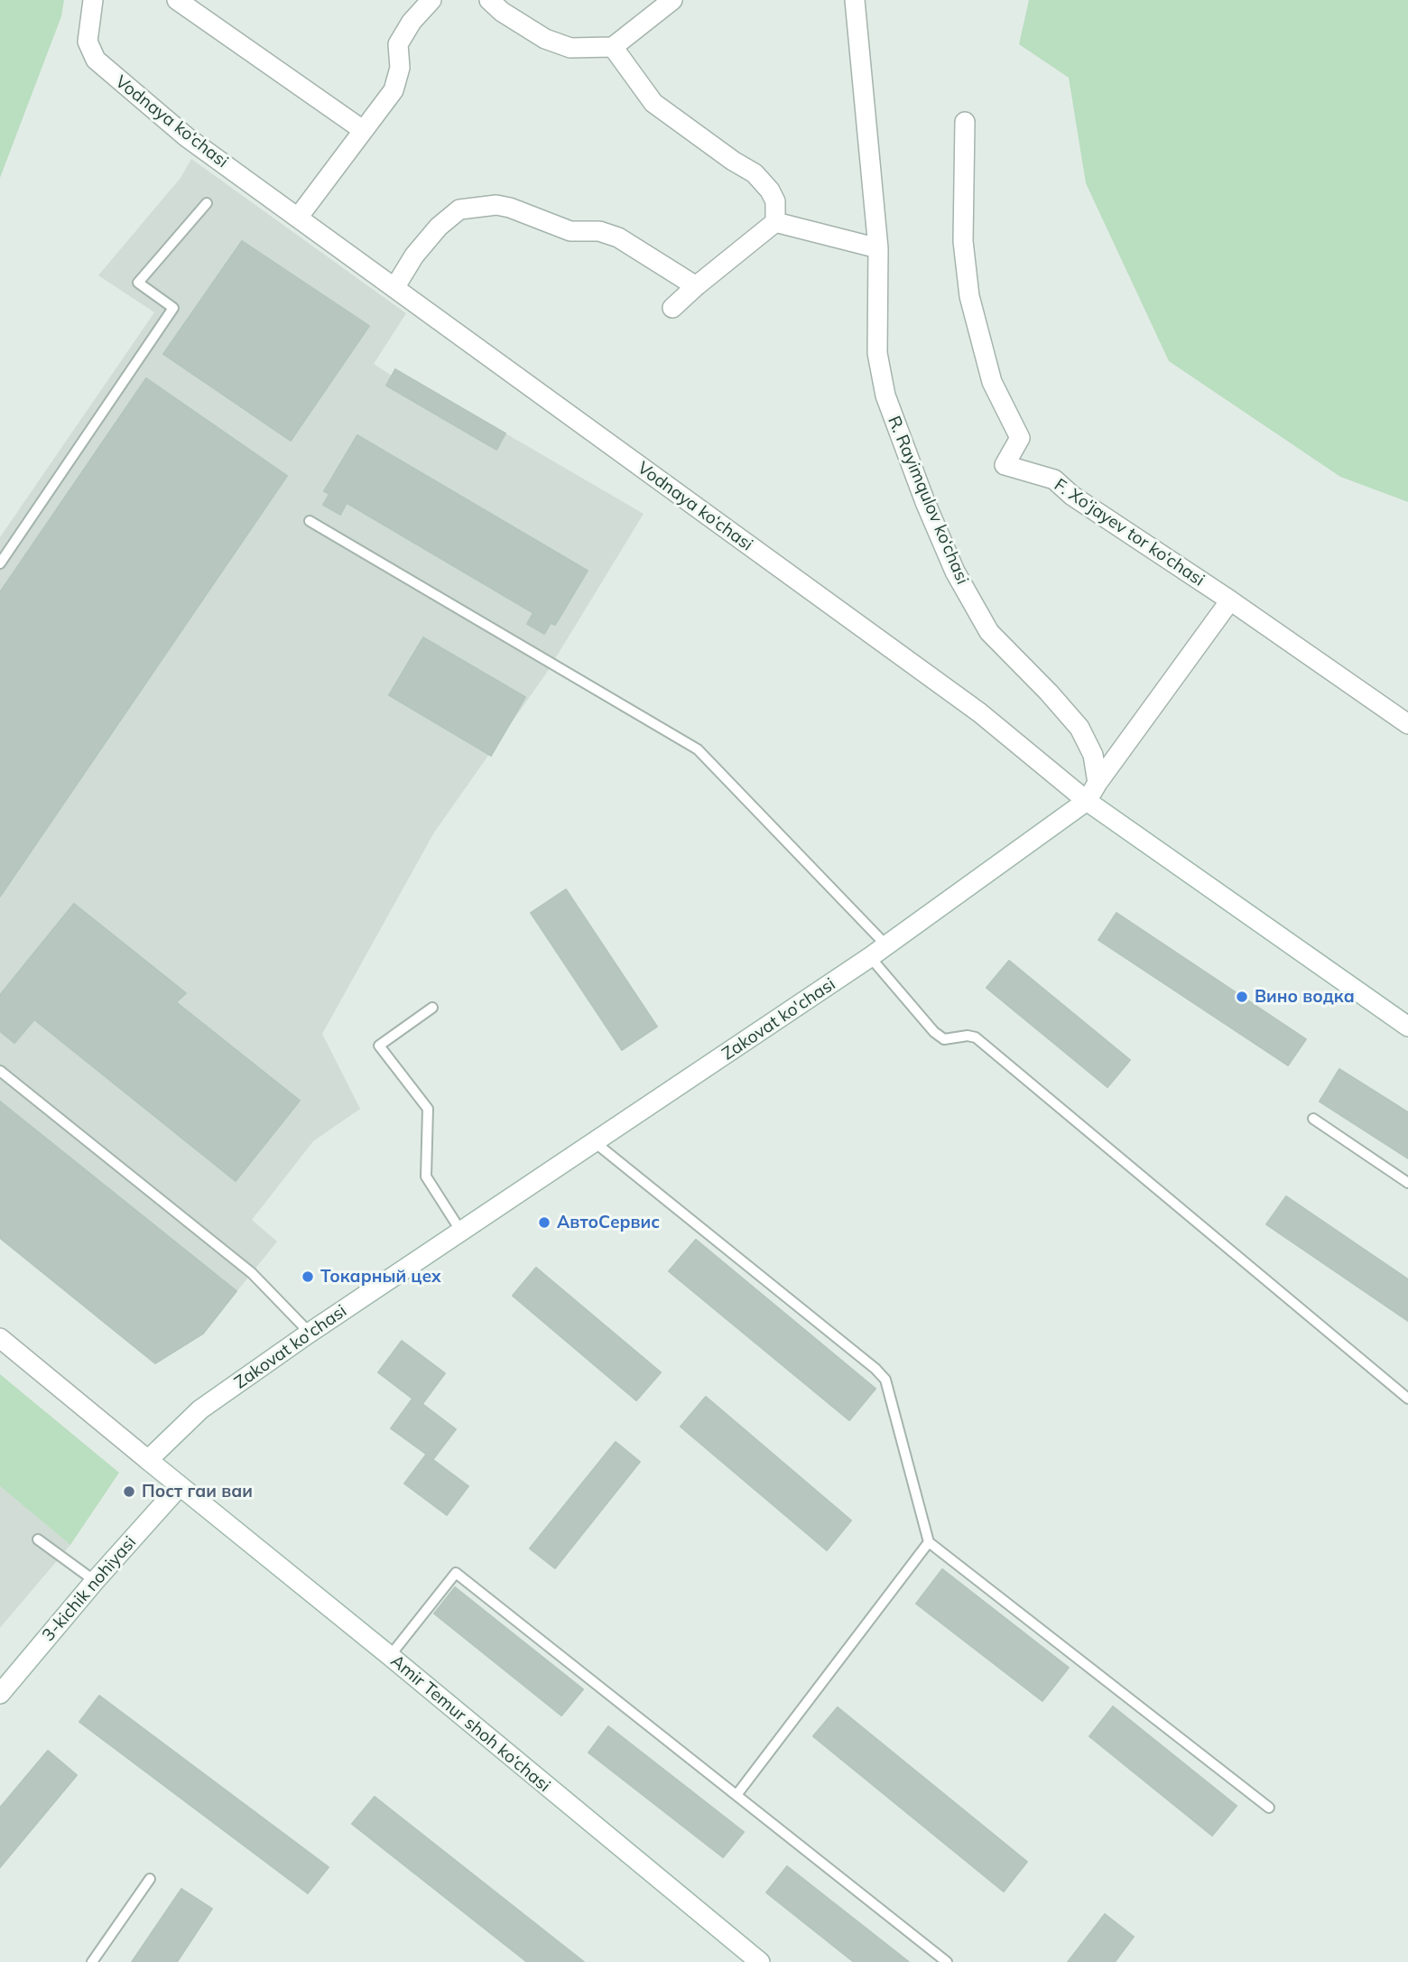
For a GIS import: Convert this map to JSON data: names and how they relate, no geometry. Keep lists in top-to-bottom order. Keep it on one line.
{"streets":{"street":["Vodnaya ko‘chasi","R. Rayimqulov ko‘chasi","F. Xo‘jayev tor ko‘chasi","Zakovat ko'chasi","3-kichik nohiyasi","Amir Temur shoh ko‘chasi"]},"crossings":[["Vodnaya ko‘chasi","Zakovat ko'chasi"],["Zakovat ko'chasi","Amir Temur shoh ko‘chasi"],["3-kichik nohiyasi","Amir Temur shoh ko‘chasi"]],"places":["Вино водка","АвтоСервис","Токарный цех","Пост гаи ваи"]}
